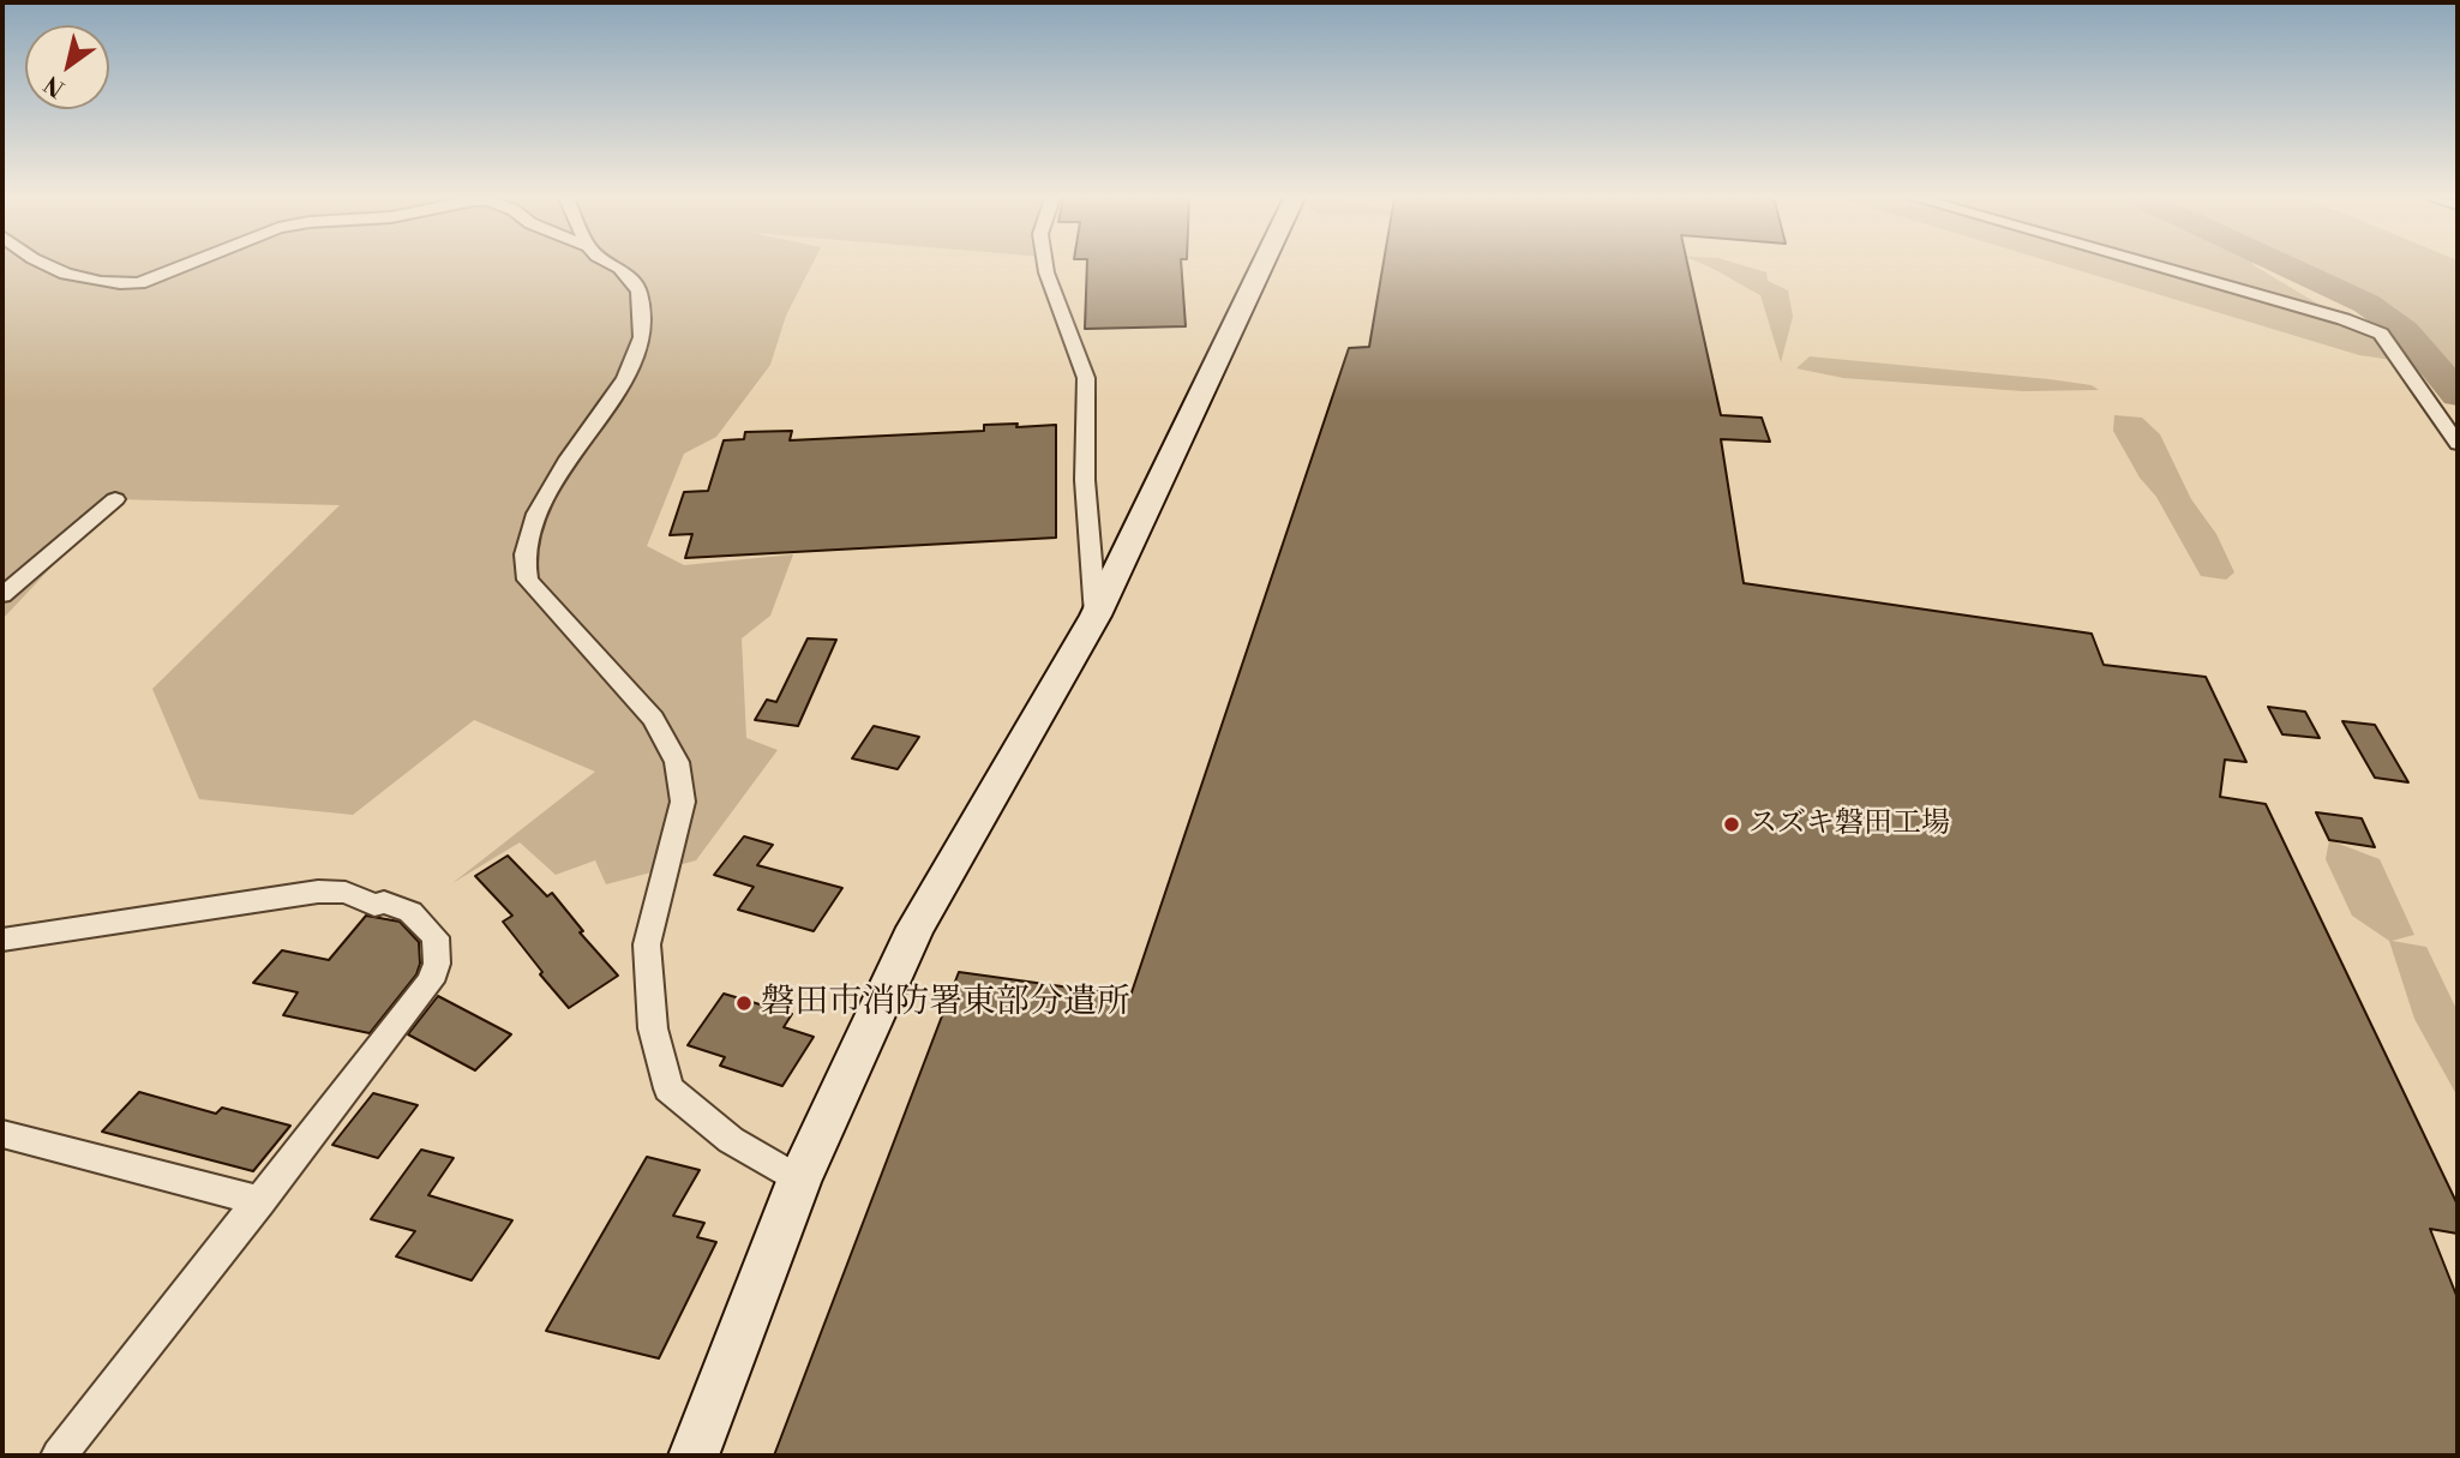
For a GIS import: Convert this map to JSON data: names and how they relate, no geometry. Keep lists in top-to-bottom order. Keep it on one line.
{"places":["スズキ磐田工場","磐田市消防署東部分遣所"],"north":"bottom left"}
